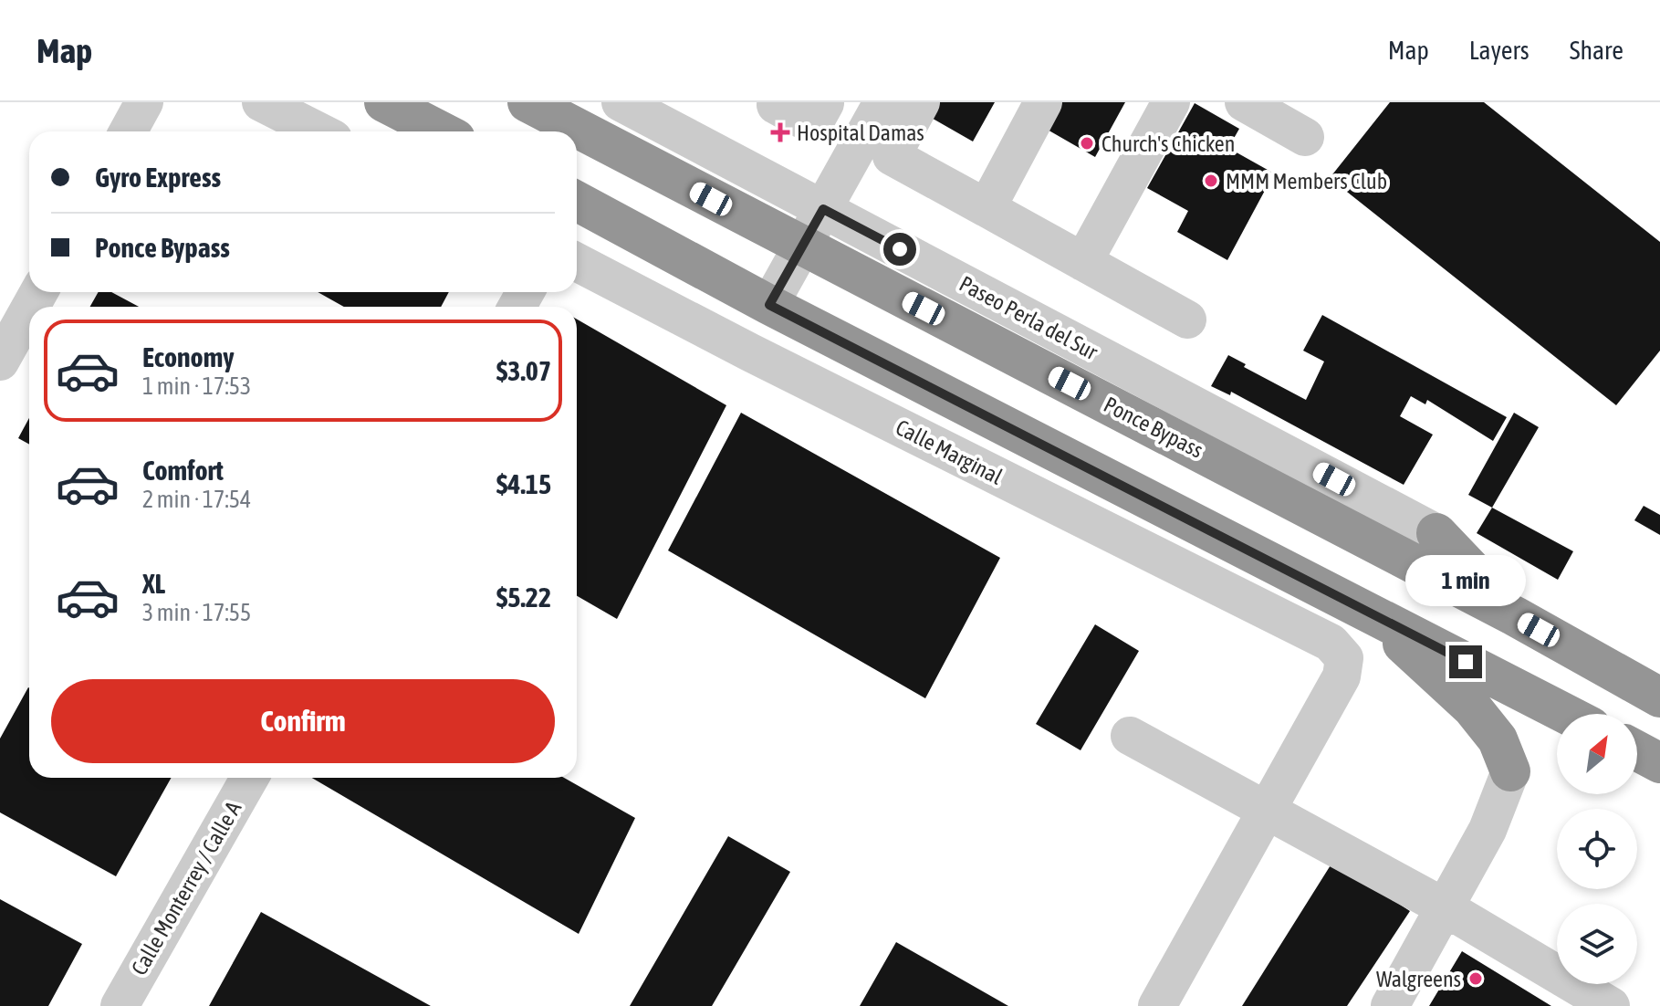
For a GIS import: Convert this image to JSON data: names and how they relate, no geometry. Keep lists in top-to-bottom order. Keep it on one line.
{"streets":{"highway":["Ponce Bypass"],"street":["Paseo Perla del Sur","Calle Marginal","Calle Monterrey / Calle A"]},"places":{"health":["Hospital Damas"],"other":["Church's Chicken","MMM Members Club","Walgreens"]},"north":"top right","page":{"header":"Map","nav":["Map","Layers","Share"],"banner":["Gyro Express","Ponce Bypass"],"list":[{"name":"Economy","note":"1 min · 17:53","value":"$3.07"},{"name":"Comfort","note":"2 min · 17:54","value":"$4.15"},{"name":"XL","note":"3 min · 17:55","value":"$5.22"}],"bubble":"1 min","buttons":"Confirm"}}
